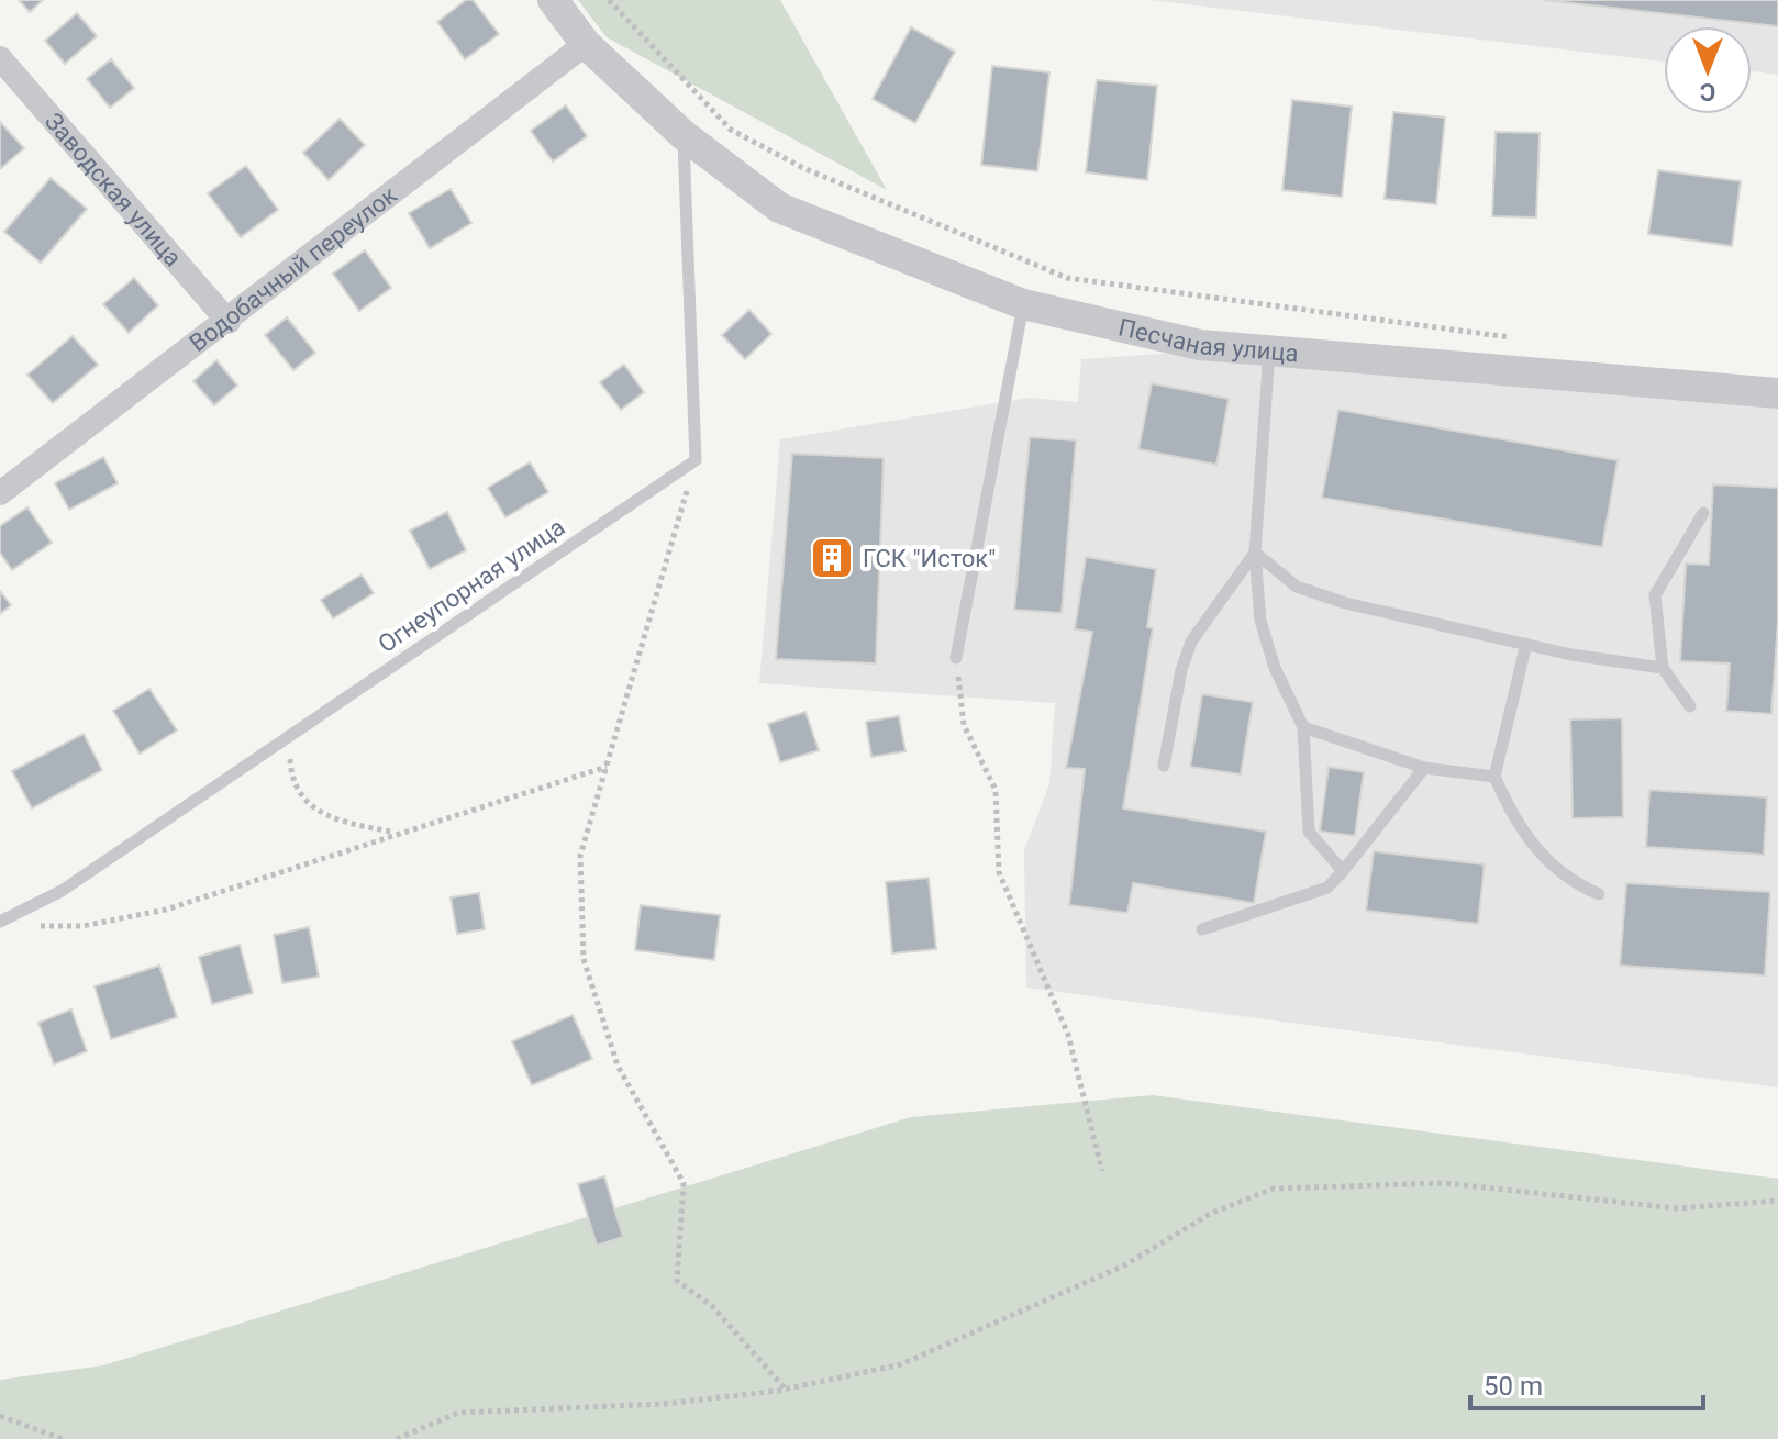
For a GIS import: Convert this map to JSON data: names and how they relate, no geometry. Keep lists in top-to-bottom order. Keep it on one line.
{"streets":{"street":["Заводская улица","Водобачный переулок","Песчаная улица"],"lane":["Огнеупорная улица"]},"crossings":[["Заводская улица","Водобачный переулок"],["Водобачный переулок","Песчаная улица"]],"places":{"building":["ГСК \"Исток\""]},"scale_bar":"50 m","north":"bottom"}
